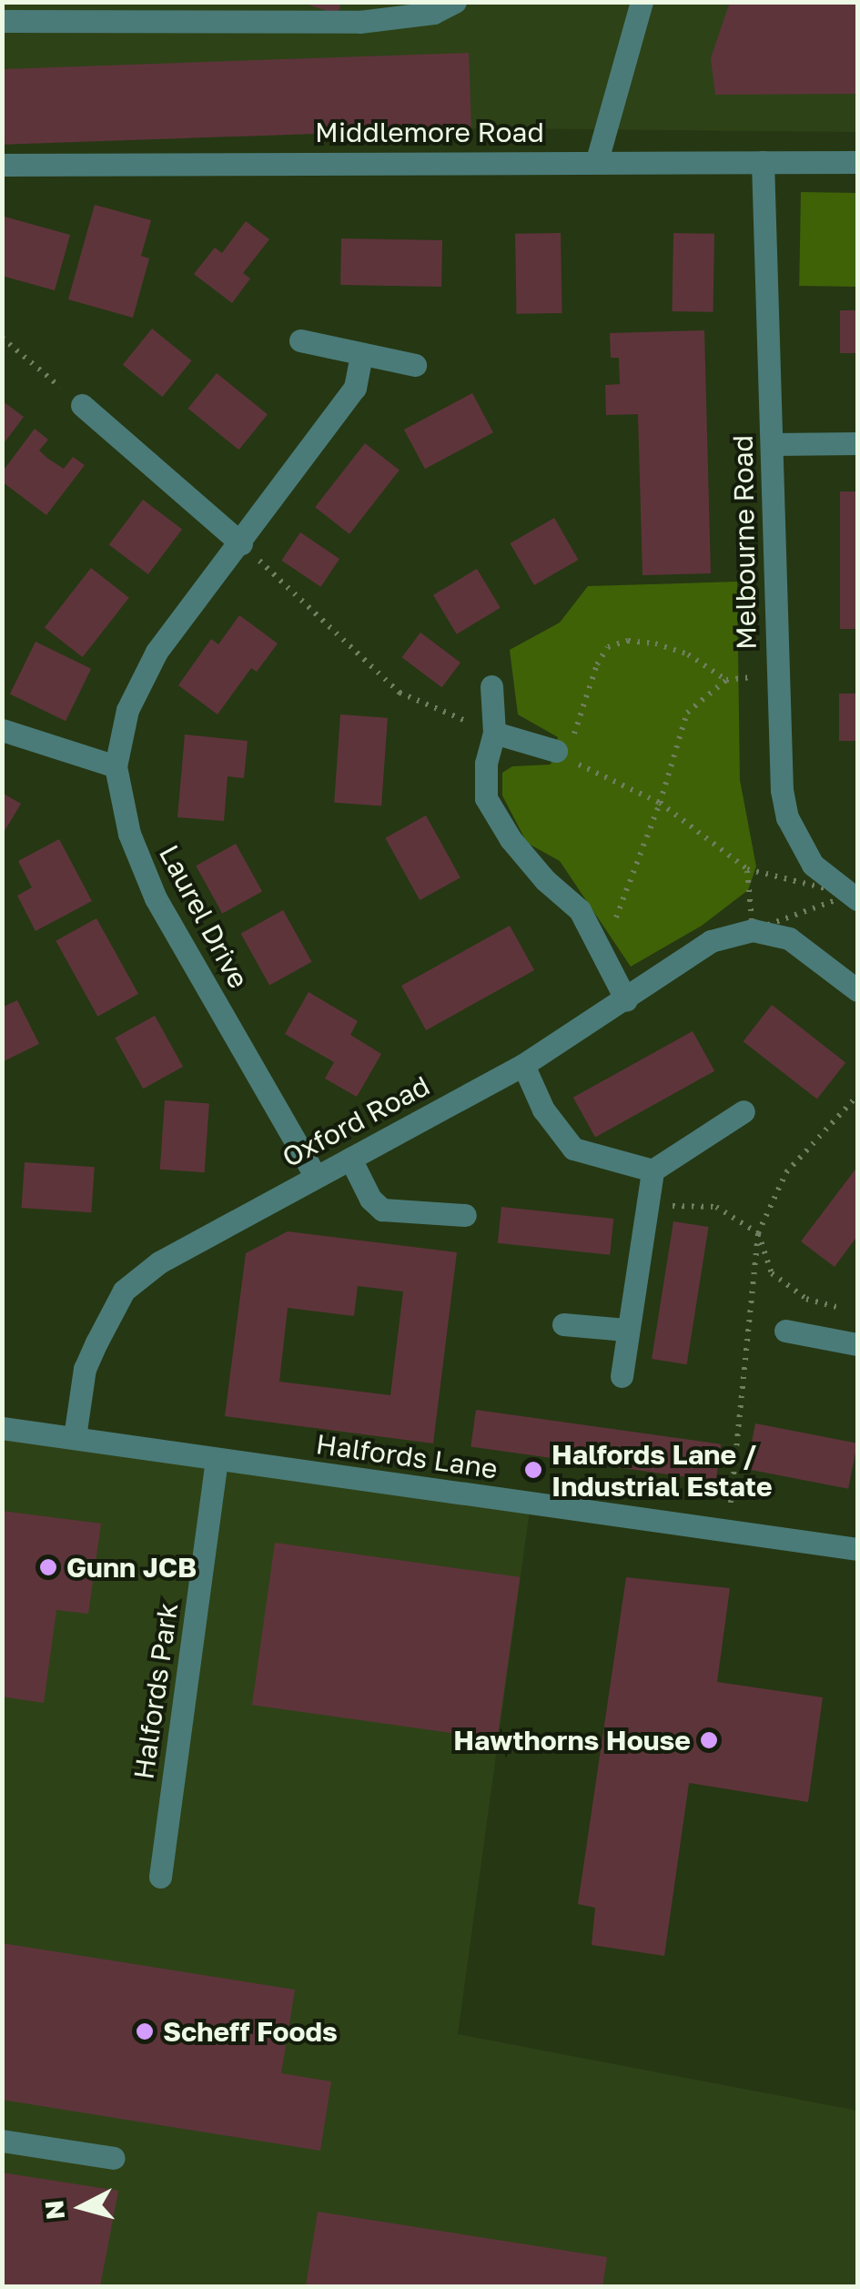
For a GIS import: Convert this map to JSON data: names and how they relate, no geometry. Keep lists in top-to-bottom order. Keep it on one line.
{"streets":{"street":["Middlemore Road","Melbourne Road","Laurel Drive","Oxford Road","Halfords Lane","Halfords Park"]},"crossings":[["Middlemore Road","Melbourne Road"],["Laurel Drive","Oxford Road"],["Oxford Road","Halfords Lane"],["Halfords Lane","Halfords Park"]],"places":["Halfords Lane / Industrial Estate","Gunn JCB","Hawthorns House","Scheff Foods"],"north":"left"}
